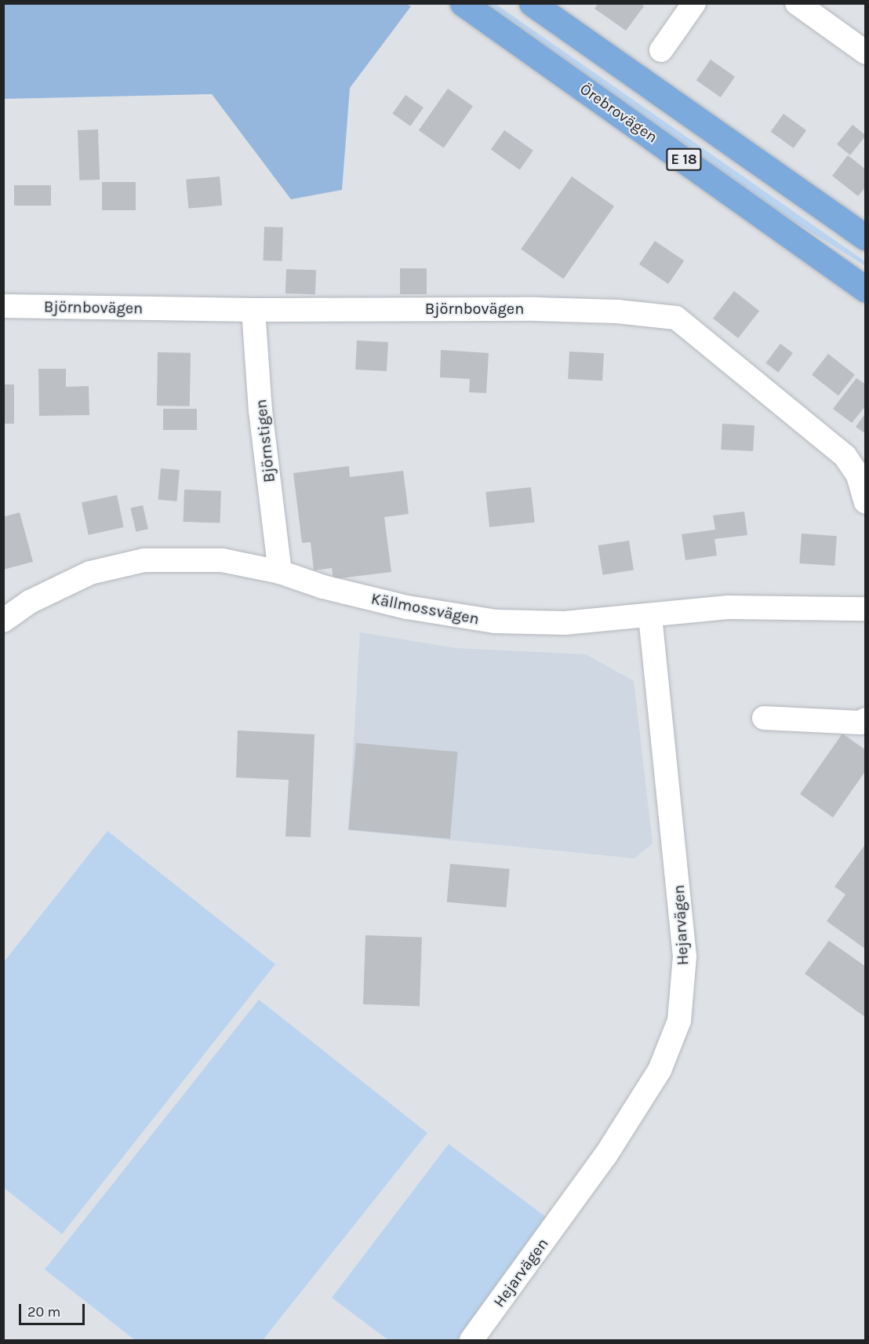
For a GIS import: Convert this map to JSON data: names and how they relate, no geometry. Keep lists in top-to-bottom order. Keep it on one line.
{"streets":{"highway":["Örebrovägen","E 18"],"street":["Björnbovägen","Björnstigen","Källmossvägen","Hejarvägen"]},"crossings":[["Björnbovägen","Björnstigen"],["Björnstigen","Källmossvägen"],["Källmossvägen","Hejarvägen"]],"scale_bar":"20 m"}
